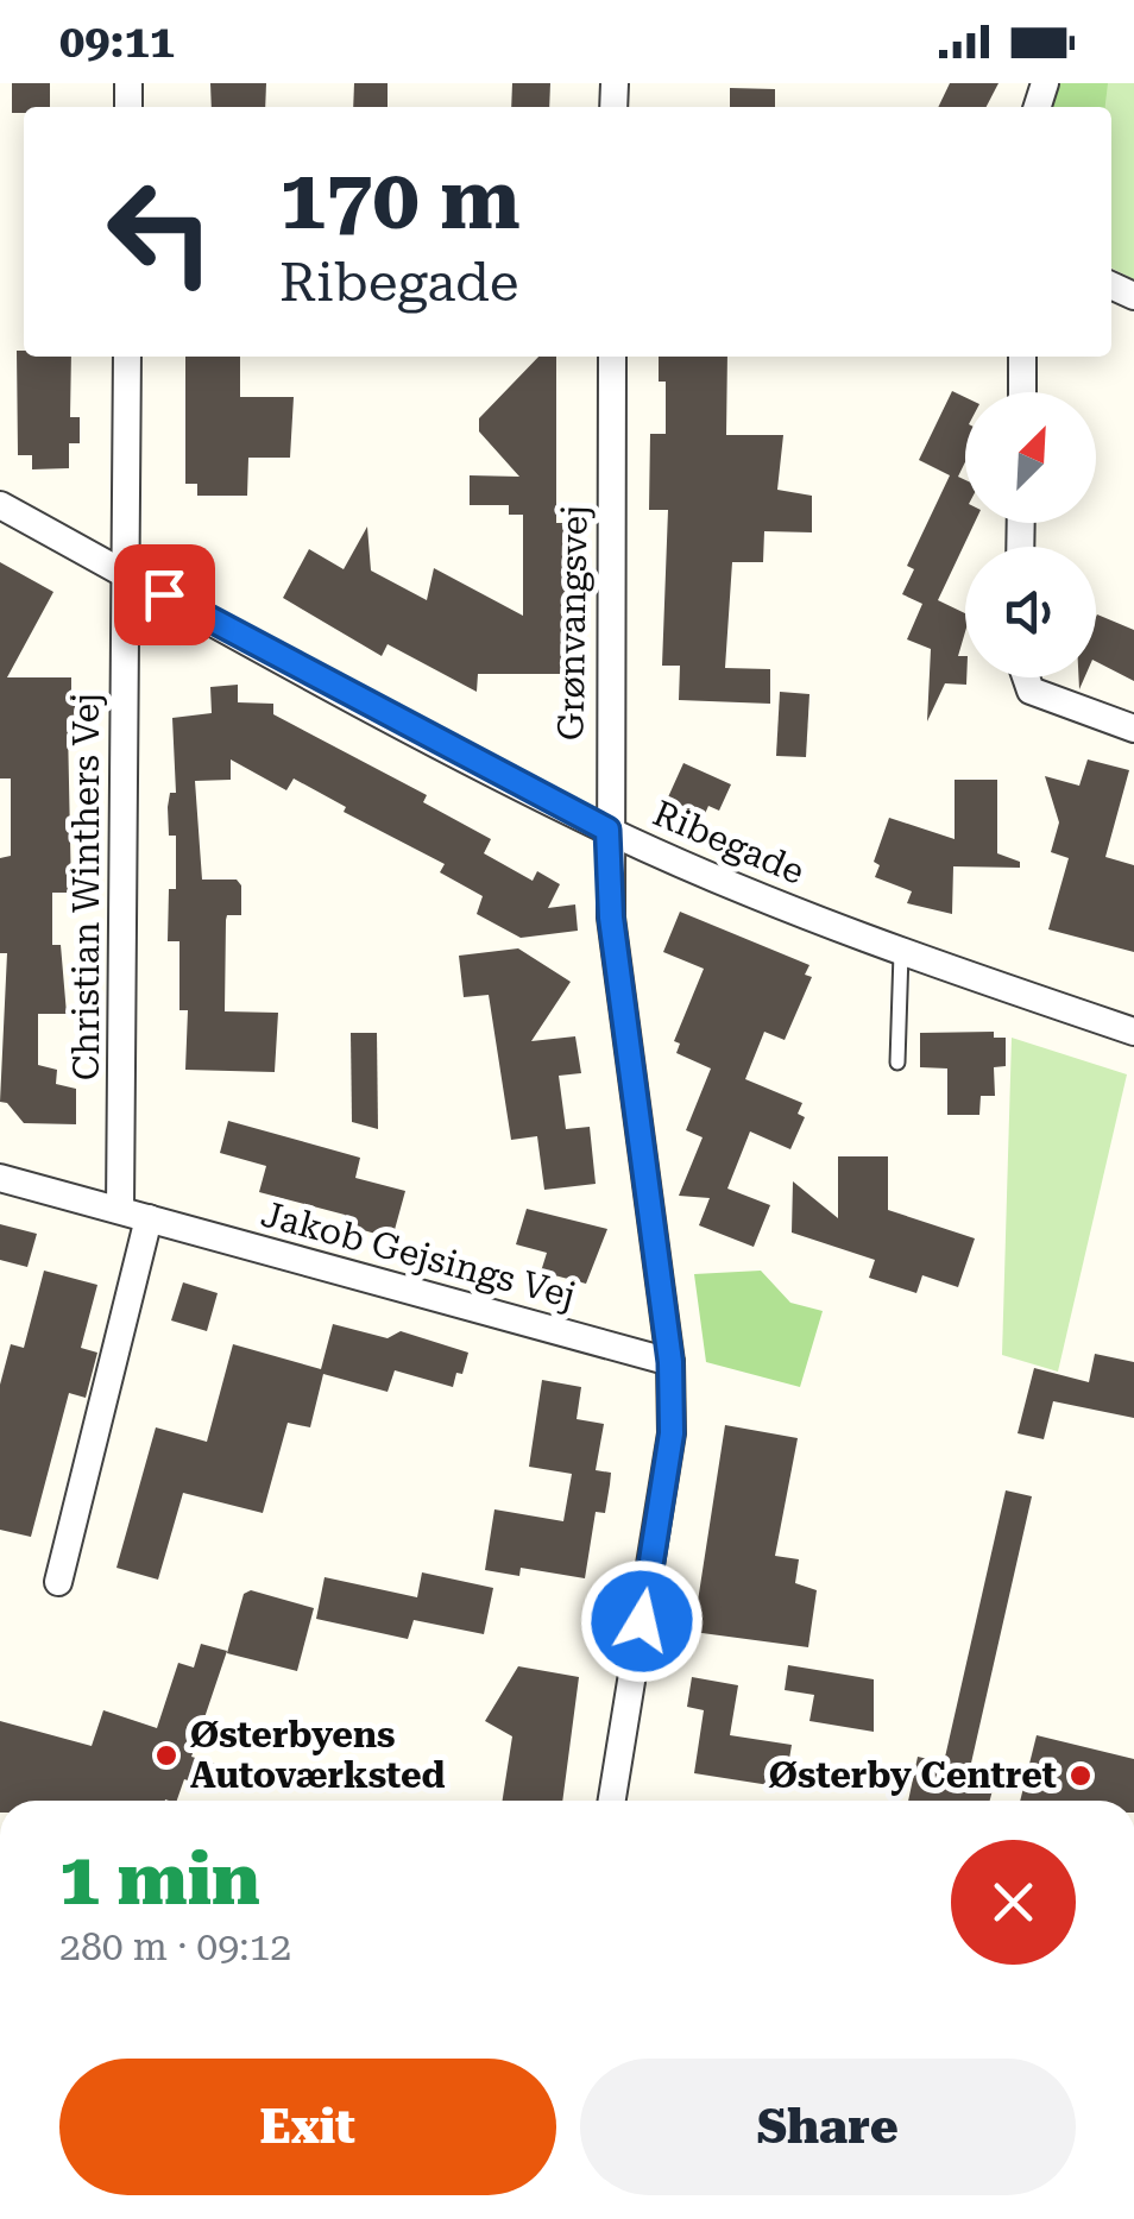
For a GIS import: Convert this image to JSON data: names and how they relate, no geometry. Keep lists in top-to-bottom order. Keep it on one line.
{"streets":{"street":["Grønvangsvej","Ribegade","Christian Winthers Vej","Jakob Gejsings Vej"]},"crossings":[["Grønvangsvej","Ribegade"],["Grønvangsvej","Jakob Gejsings Vej"],["Ribegade","Christian Winthers Vej"],["Christian Winthers Vej","Jakob Gejsings Vej"]],"places":["Østerbyens Autoværksted","Østerby Centret"],"north":"top right","page":{"status":"09:11","turn":["170 m","Ribegade"],"heading":["1 min","280 m · 09:12"],"buttons":["Exit","Share"]}}
